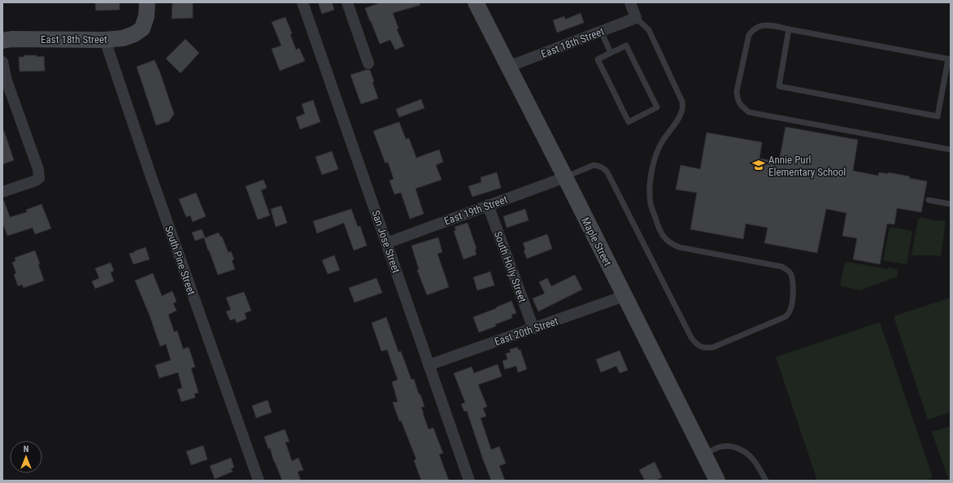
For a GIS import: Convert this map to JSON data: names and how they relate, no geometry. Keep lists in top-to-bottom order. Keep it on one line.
{"streets":{"street":["East 18th Street","East 19th Street","San Jose Street","Maple Street","South Pine Street","South Holly Street","East 20th Street"]},"crossings":[["East 18th Street","Maple Street"],["East 18th Street","South Pine Street"],["East 19th Street","San Jose Street"],["East 19th Street","Maple Street"],["East 19th Street","South Holly Street"],["San Jose Street","East 20th Street"],["Maple Street","East 20th Street"],["South Holly Street","East 20th Street"]],"places":{"school or university":["Annie Purl Elementary School"]},"north":"top"}
